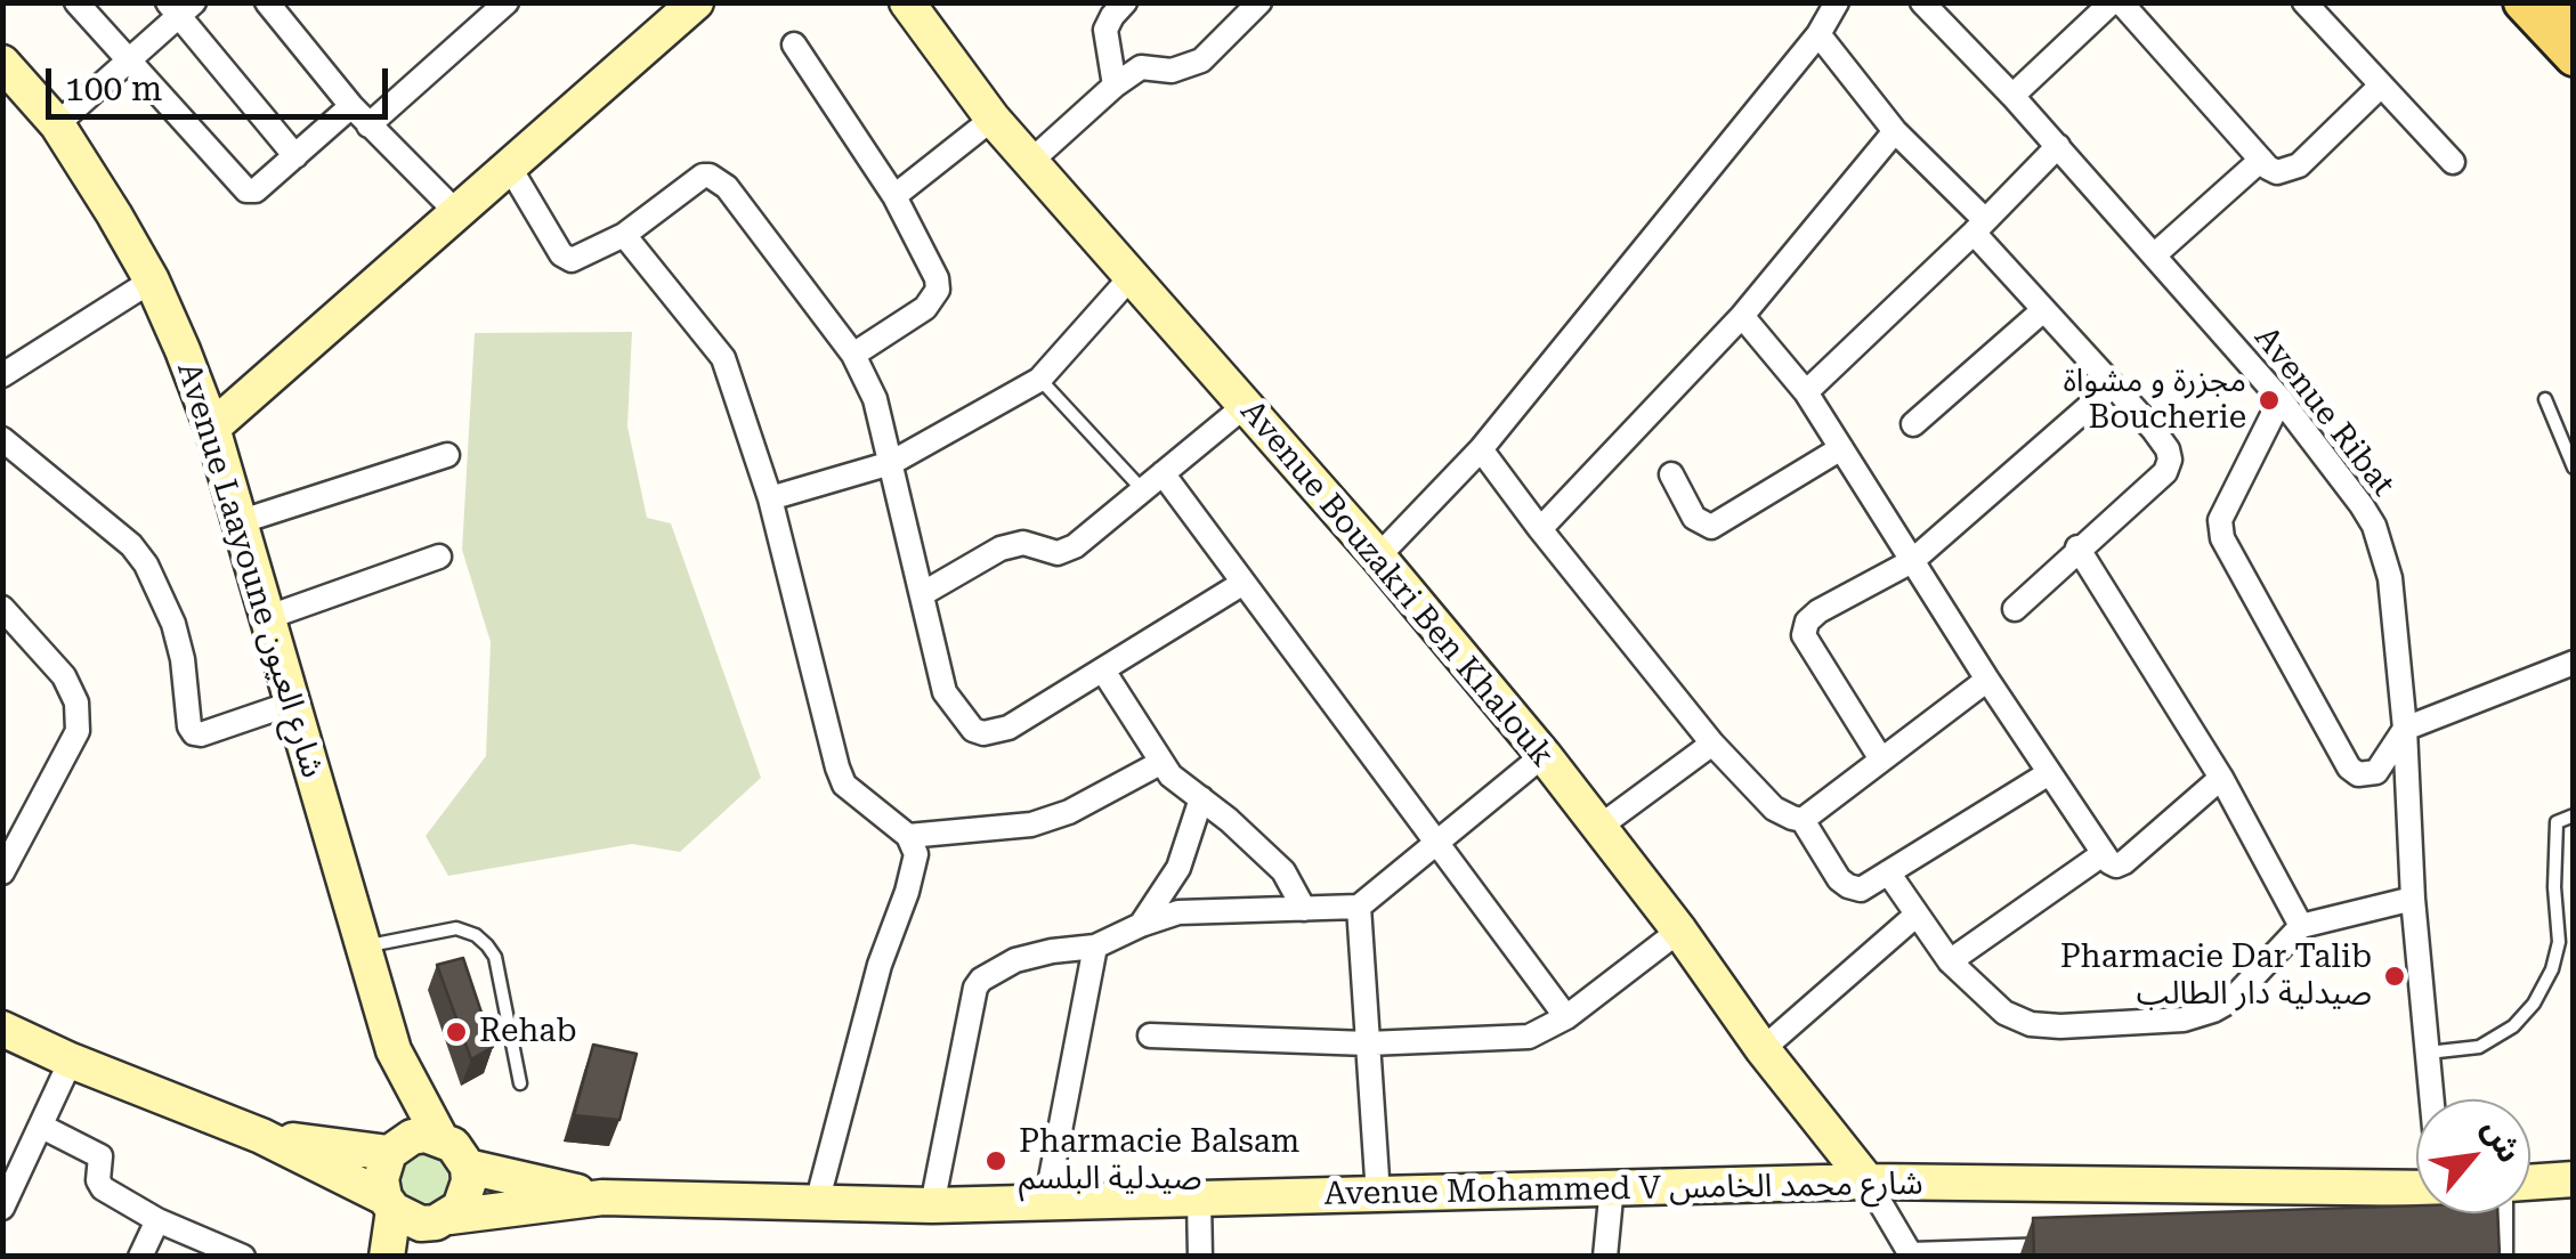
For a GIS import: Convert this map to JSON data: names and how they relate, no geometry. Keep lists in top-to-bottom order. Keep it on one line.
{"streets":{"street":["Avenue Ribat","Avenue Laayoune شارع العيون","Avenue Bouzakri Ben Khalouk","Avenue Mohammed V شارع محمد الخامس"]},"crossings":[["Avenue Bouzakri Ben Khalouk","Avenue Mohammed V شارع محمد الخامس"]],"places":["مجزرة و مشواة Boucherie","Pharmacie Dar Talib صيدلية دار الطالب","Rehab","Pharmacie Balsam صيدلية البلسم"],"scale_bar":"100 m","north":"top right"}
